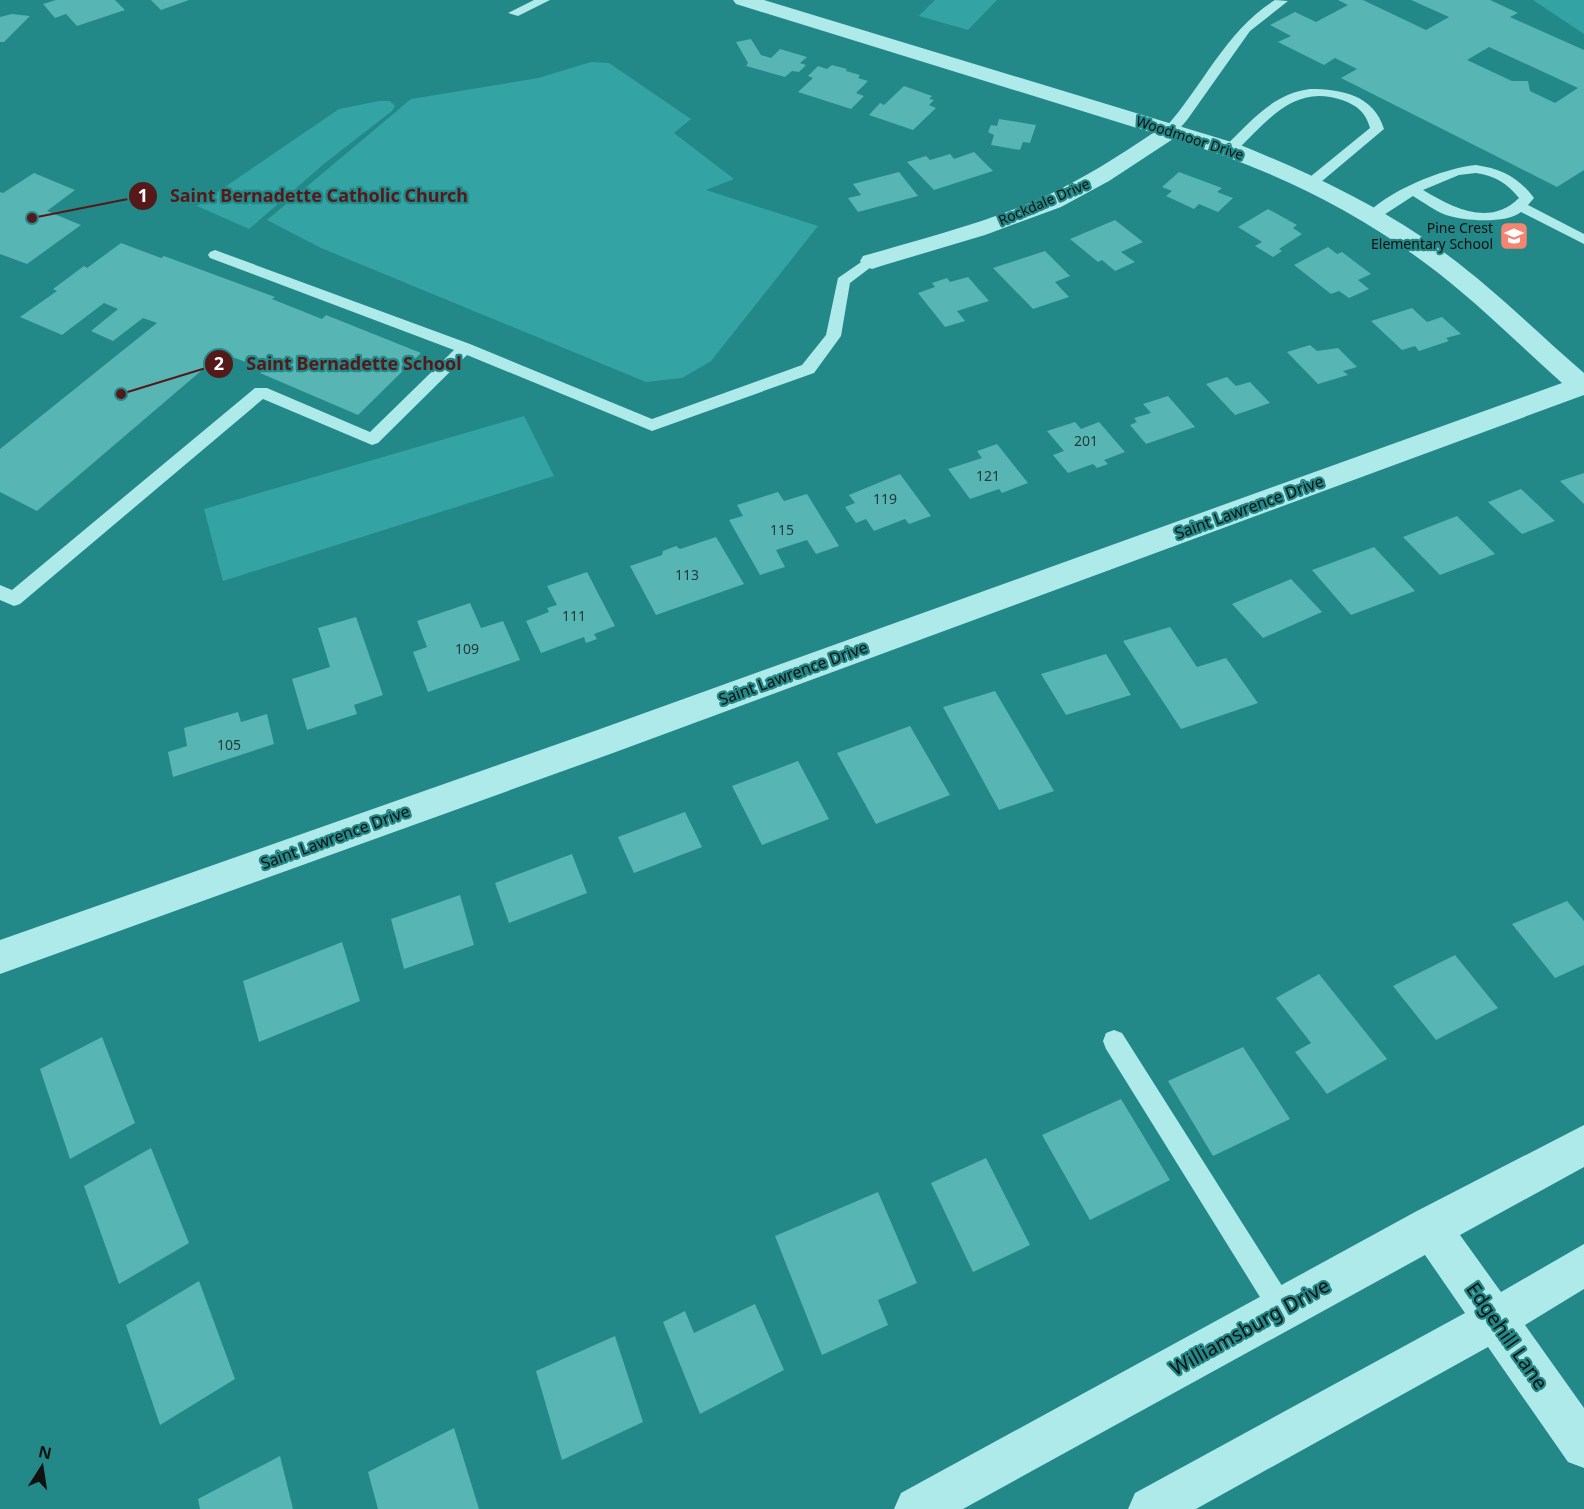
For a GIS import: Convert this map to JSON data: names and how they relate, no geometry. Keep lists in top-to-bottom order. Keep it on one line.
{"streets":{"street":["Woodmoor Drive","Rockdale Drive","Saint Lawrence Drive","Williamsburg Drive","Edgehill Lane"]},"crossings":[["Woodmoor Drive","Rockdale Drive"],["Woodmoor Drive","Saint Lawrence Drive"],["Williamsburg Drive","Edgehill Lane"]],"places":{"other":["Saint Bernadette Catholic Church","Saint Bernadette School"],"school or university":["Pine Crest Elementary School"]},"house_numbers":["201","121","119","115","113","111","109","105"],"north":"top"}
